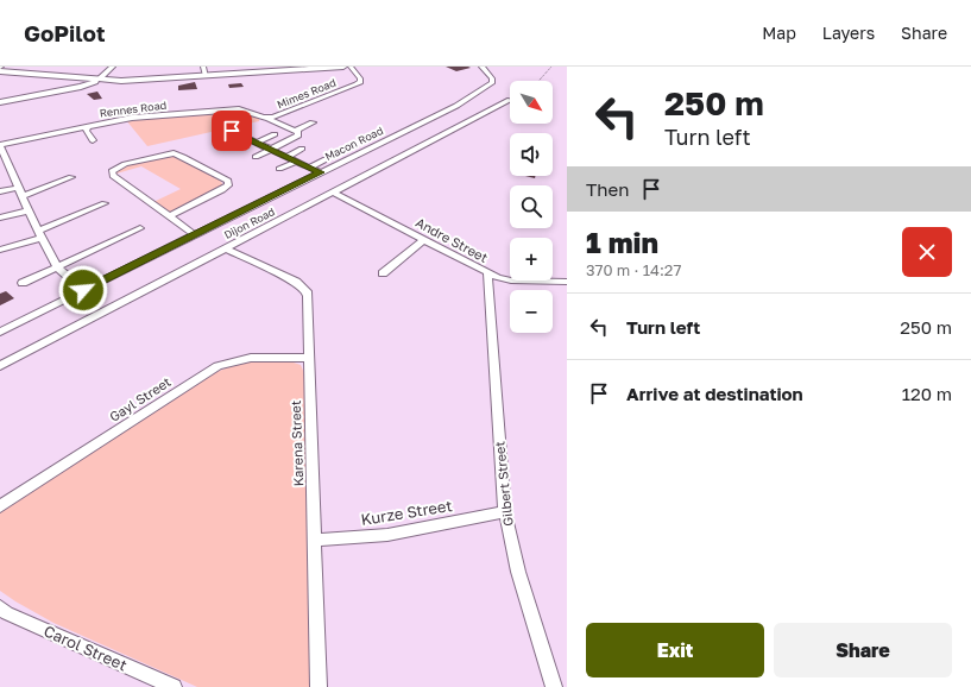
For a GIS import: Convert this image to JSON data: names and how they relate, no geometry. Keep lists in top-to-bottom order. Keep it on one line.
{"streets":{"street":["Mimes Road","Rennes Road","Macon Road","Dijon Road","Andre Street","Gayl Street","Karena Street","Gilbert Street","Kurze Street","Carol Street"]},"crossings":[["Mimes Road","Rennes Road"],["Dijon Road","Andre Street"],["Dijon Road","Karena Street"],["Andre Street","Gilbert Street"],["Gayl Street","Karena Street"],["Karena Street","Kurze Street"],["Gilbert Street","Kurze Street"]],"north":"bottom right","page":{"header":"GoPilot","nav":["Map","Layers","Share"],"turn":["250 m","Turn left"],"map_buttons":["+","−"],"then":"Then","heading":["1 min","370 m · 14:27"],"list":[{"name":"Turn left","value":"250 m"},{"name":"Arrive at destination","value":"120 m"}],"buttons":["Exit","Share"]}}
